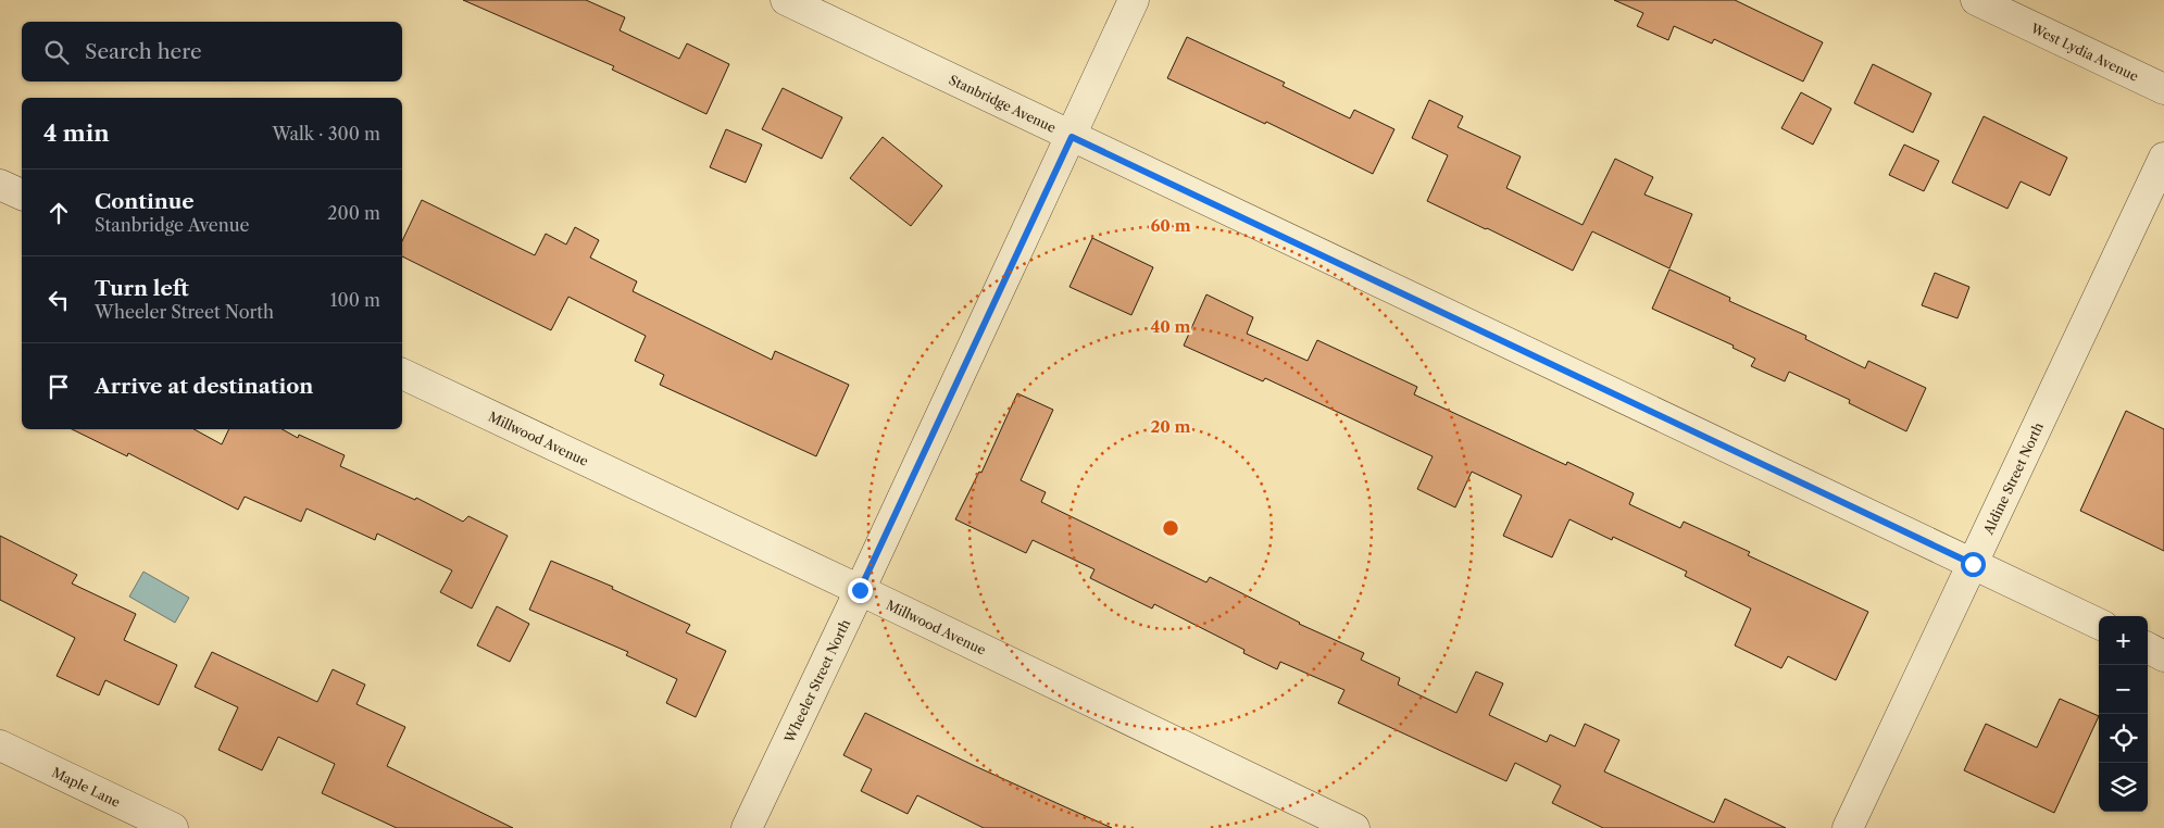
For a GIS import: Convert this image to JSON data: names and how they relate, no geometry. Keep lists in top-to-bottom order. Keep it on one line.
{"streets":{"street":["West Lydia Avenue","Stanbridge Avenue","Millwood Avenue","Aldine Street North","Wheeler Street North","Maple Lane"]},"crossings":[["Stanbridge Avenue","Aldine Street North"],["Stanbridge Avenue","Wheeler Street North"],["Millwood Avenue","Wheeler Street North"]],"page":{"search":"Search here","heading":["4 min","Walk · 300 m"],"list":[["Continue","Stanbridge Avenue","200 m"],["Turn left","Wheeler Street North","100 m"],"Arrive at destination"],"map_buttons":["+","−"]},"rings":["60 m","40 m","20 m"]}
